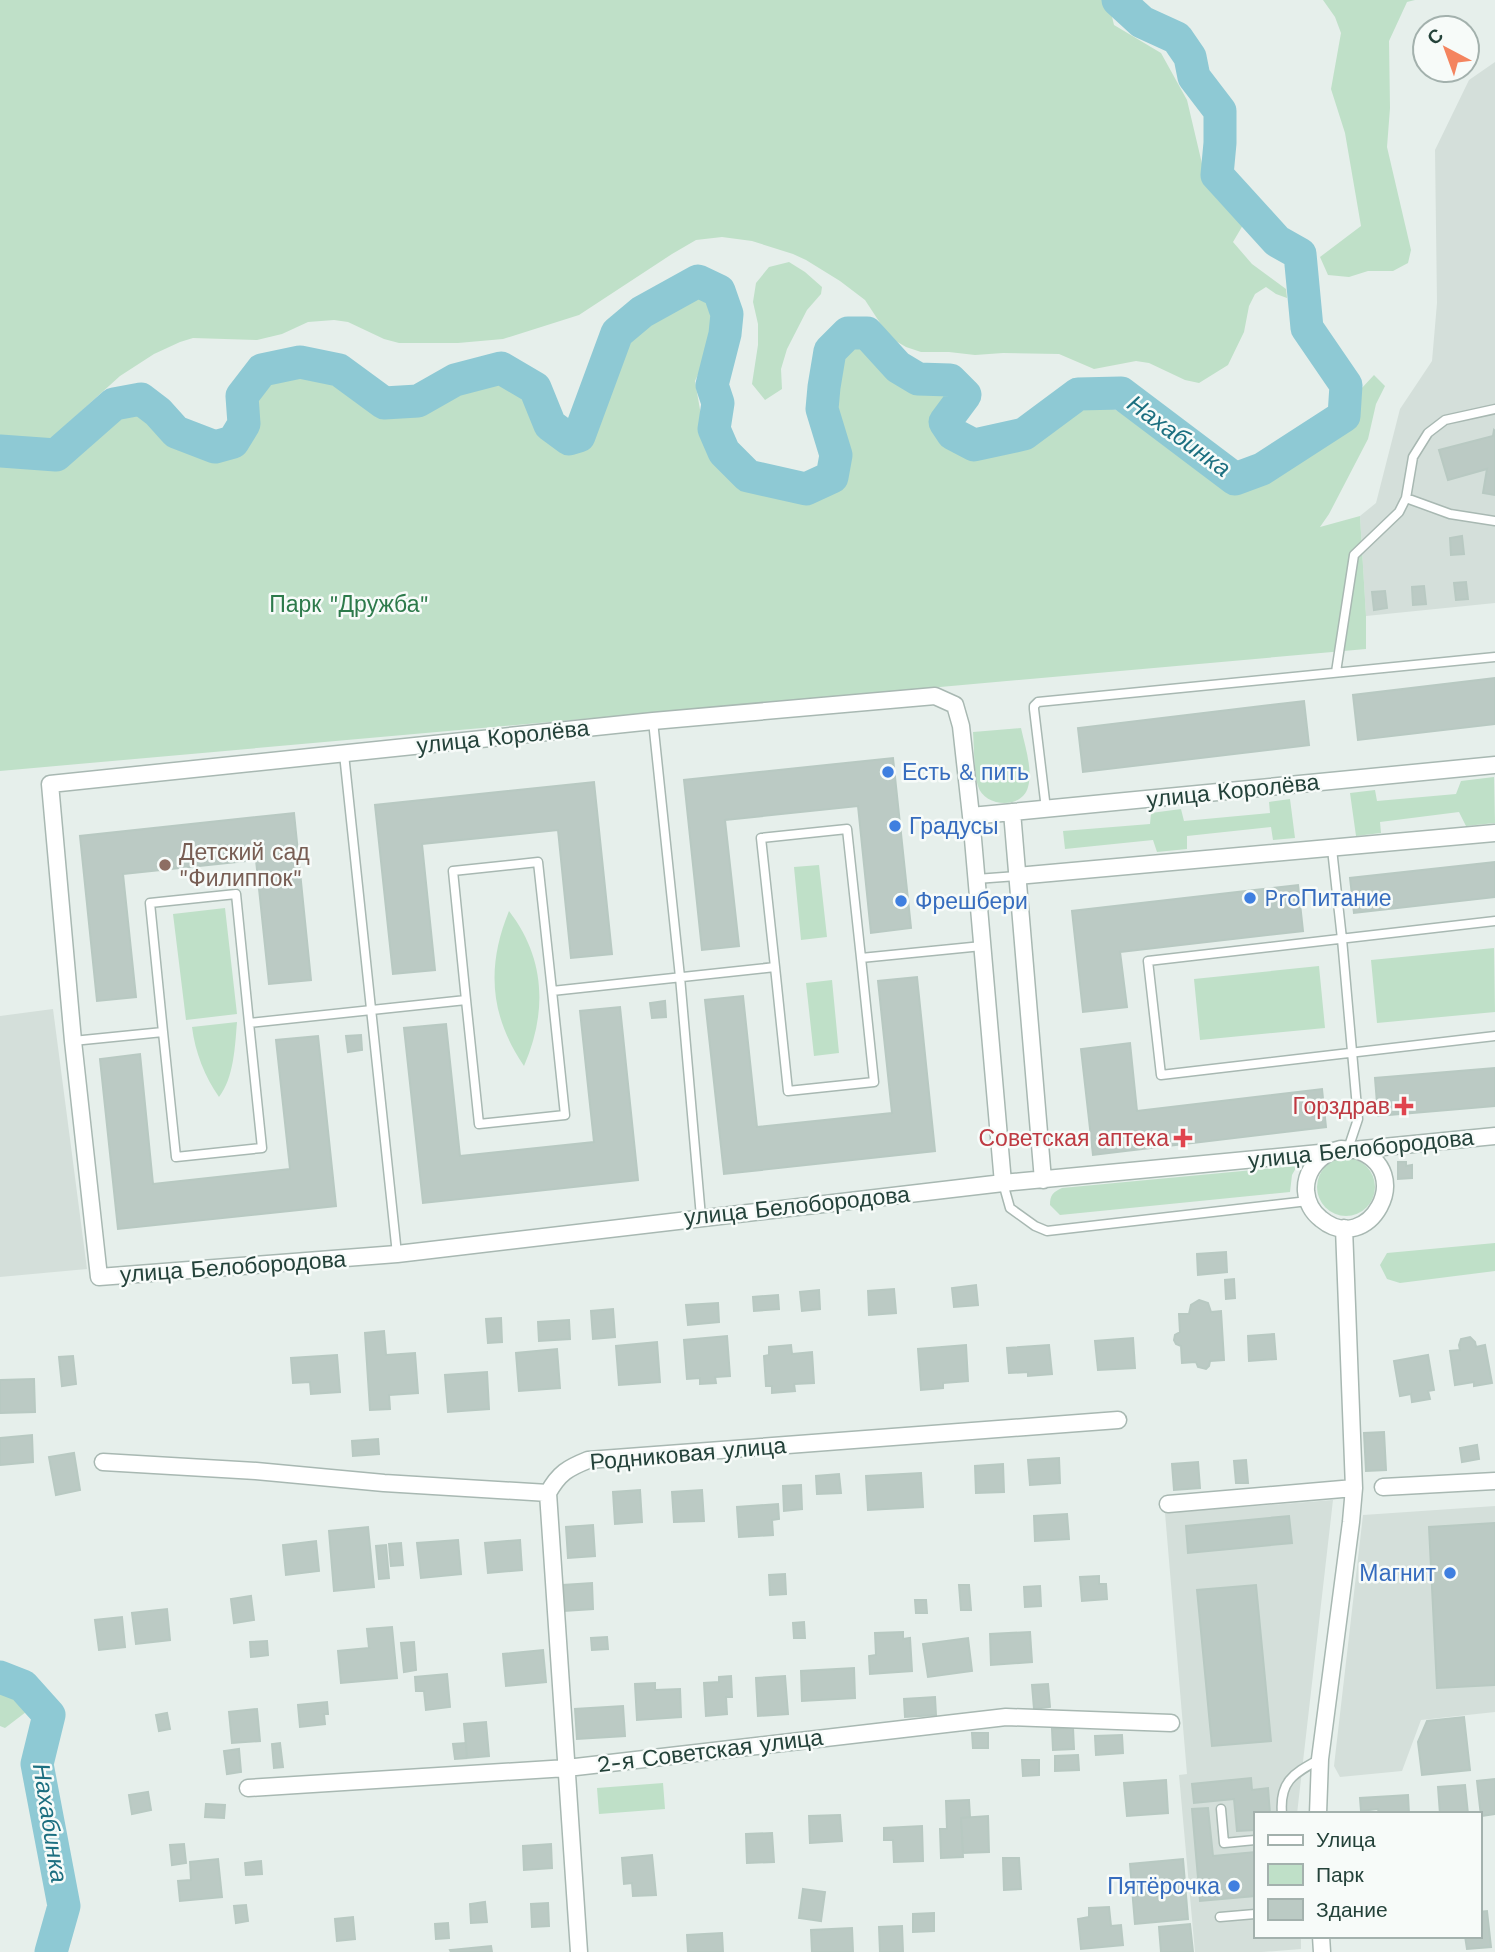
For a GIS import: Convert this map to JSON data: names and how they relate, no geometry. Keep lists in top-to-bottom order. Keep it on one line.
{"streets":{"street":["улица Королёва","улица Белобородова","Родниковая улица","2-я Советская улица"]},"crossings":[["улица Королёва","улица Белобородова"]],"water":["Нахабинка"],"parks":["Парк \"Дружба\""],"places":{"other":["Есть & пить","Градусы","Детский сад \"Филиппок\"","ProПитание","Фрешбери","Магнит","Пятёрочка"],"health":["Горздрав","Советская аптека"]},"legend":["Улица","Парк","Здание"],"north":"top left"}
